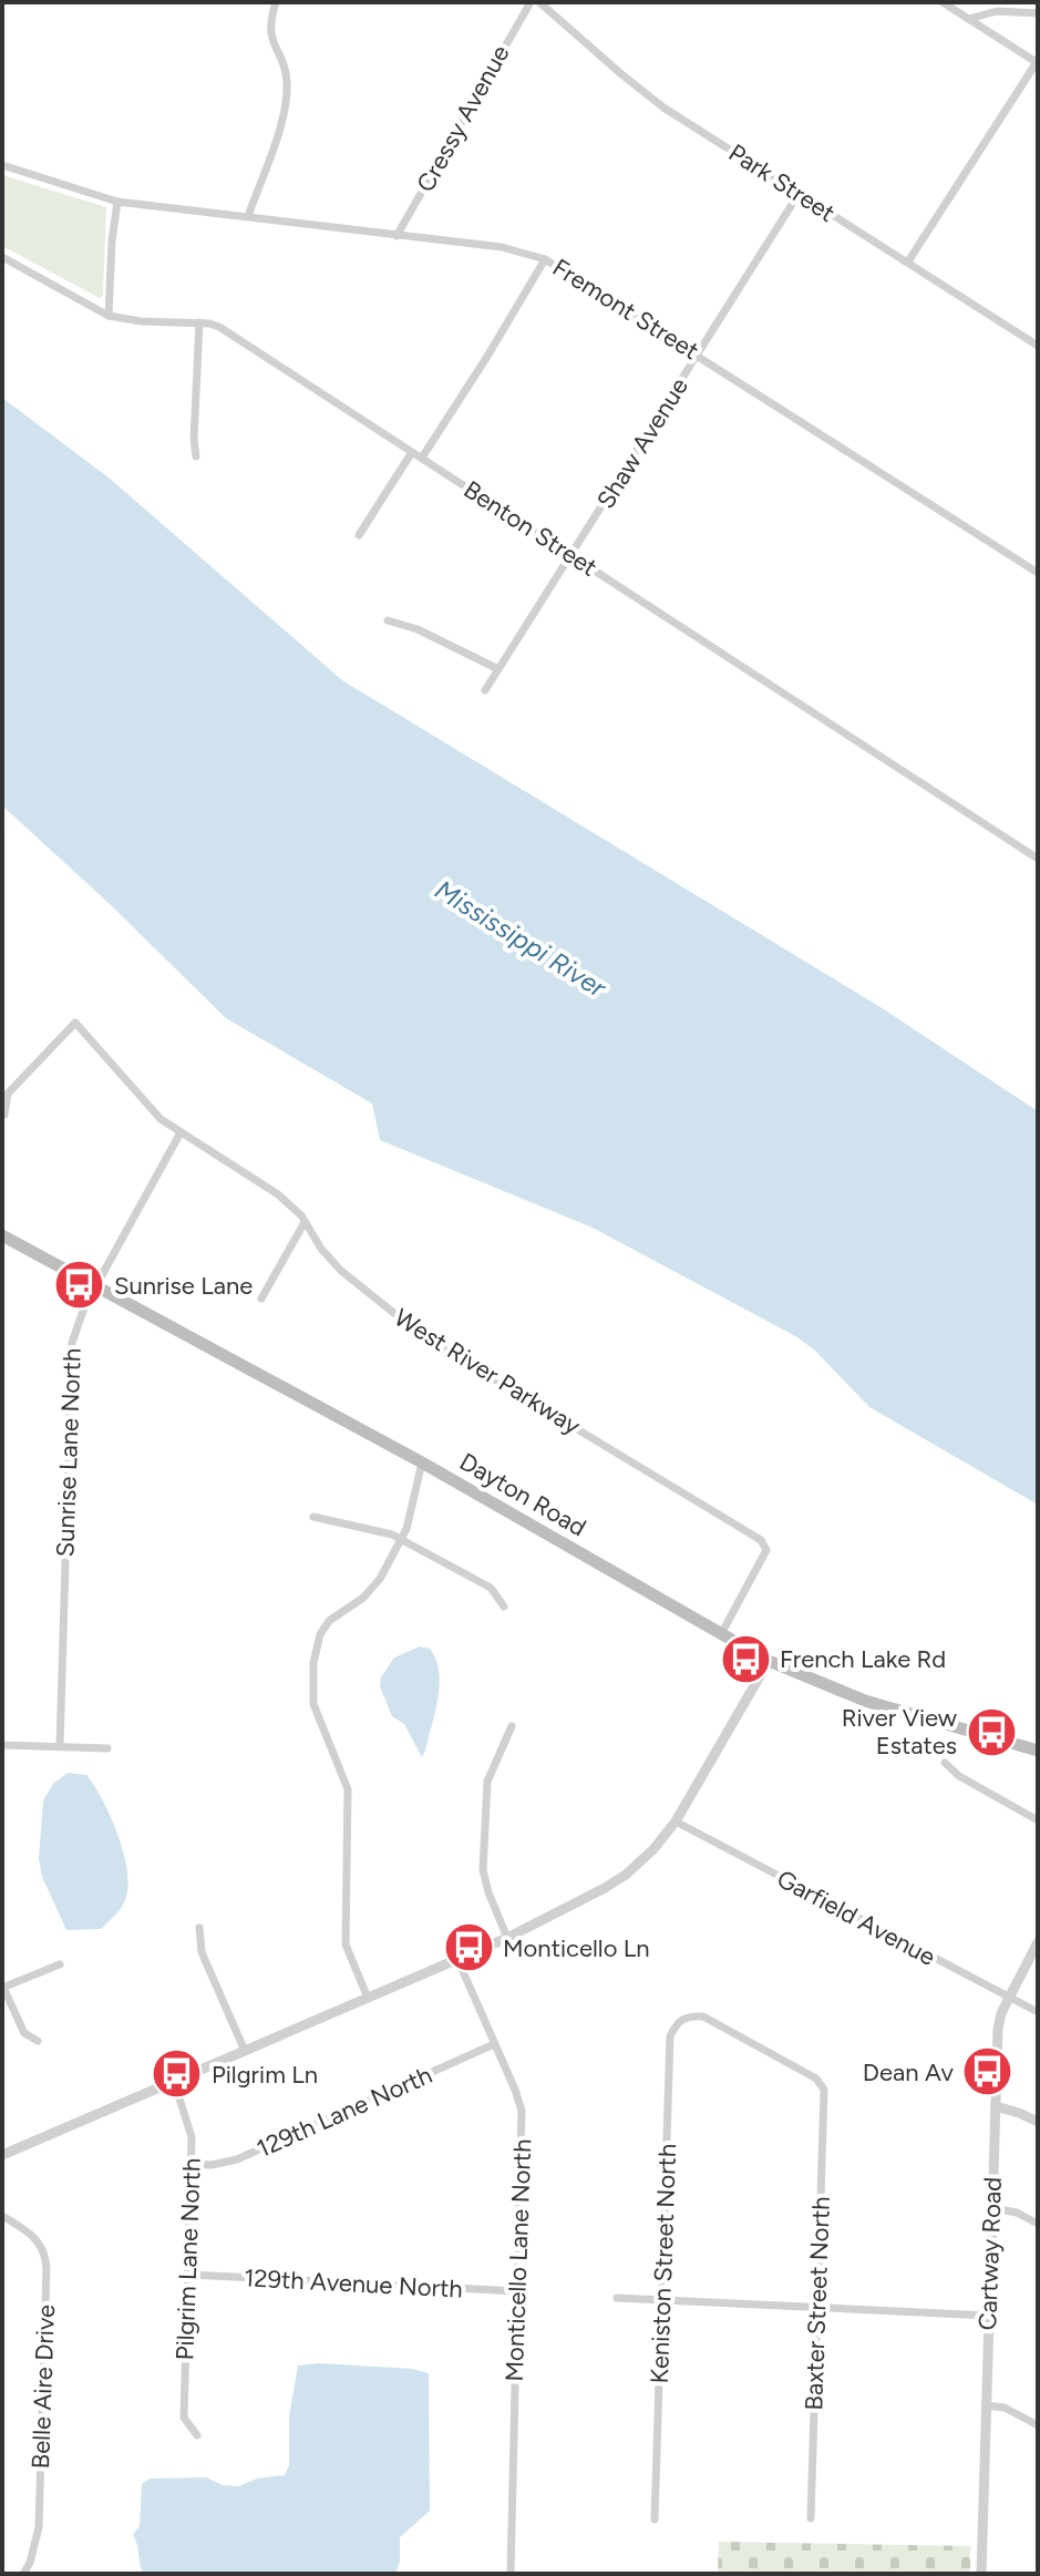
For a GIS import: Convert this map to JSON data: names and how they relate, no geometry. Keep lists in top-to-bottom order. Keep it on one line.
{"streets":{"main road":["Dayton Road"],"street":["Cressy Avenue","Park Street","Fremont Street","Shaw Avenue","Benton Street","West River Parkway","Sunrise Lane North","Garfield Avenue","129th Lane North","Cartway Road","Pilgrim Lane North","Monticello Lane North","Keniston Street North","129th Avenue North","Baxter Street North","Belle Aire Drive"]},"crossings":[["Cressy Avenue","Fremont Street"],["Park Street","Shaw Avenue"],["Fremont Street","Shaw Avenue"],["Shaw Avenue","Benton Street"],["West River Parkway","Sunrise Lane North"],["West River Parkway","Dayton Road"],["Sunrise Lane North","Dayton Road"],["Garfield Avenue","Cartway Road"],["129th Lane North","Pilgrim Lane North"],["129th Lane North","Monticello Lane North"],["Pilgrim Lane North","129th Avenue North"],["Monticello Lane North","129th Avenue North"],["Keniston Street North","Baxter Street North"]],"water":["Mississippi River"],"places":{"bus stop":["Sunrise Lane","French Lake Rd","River View Estates","Monticello Ln","Dean Av","Pilgrim Ln"]}}
